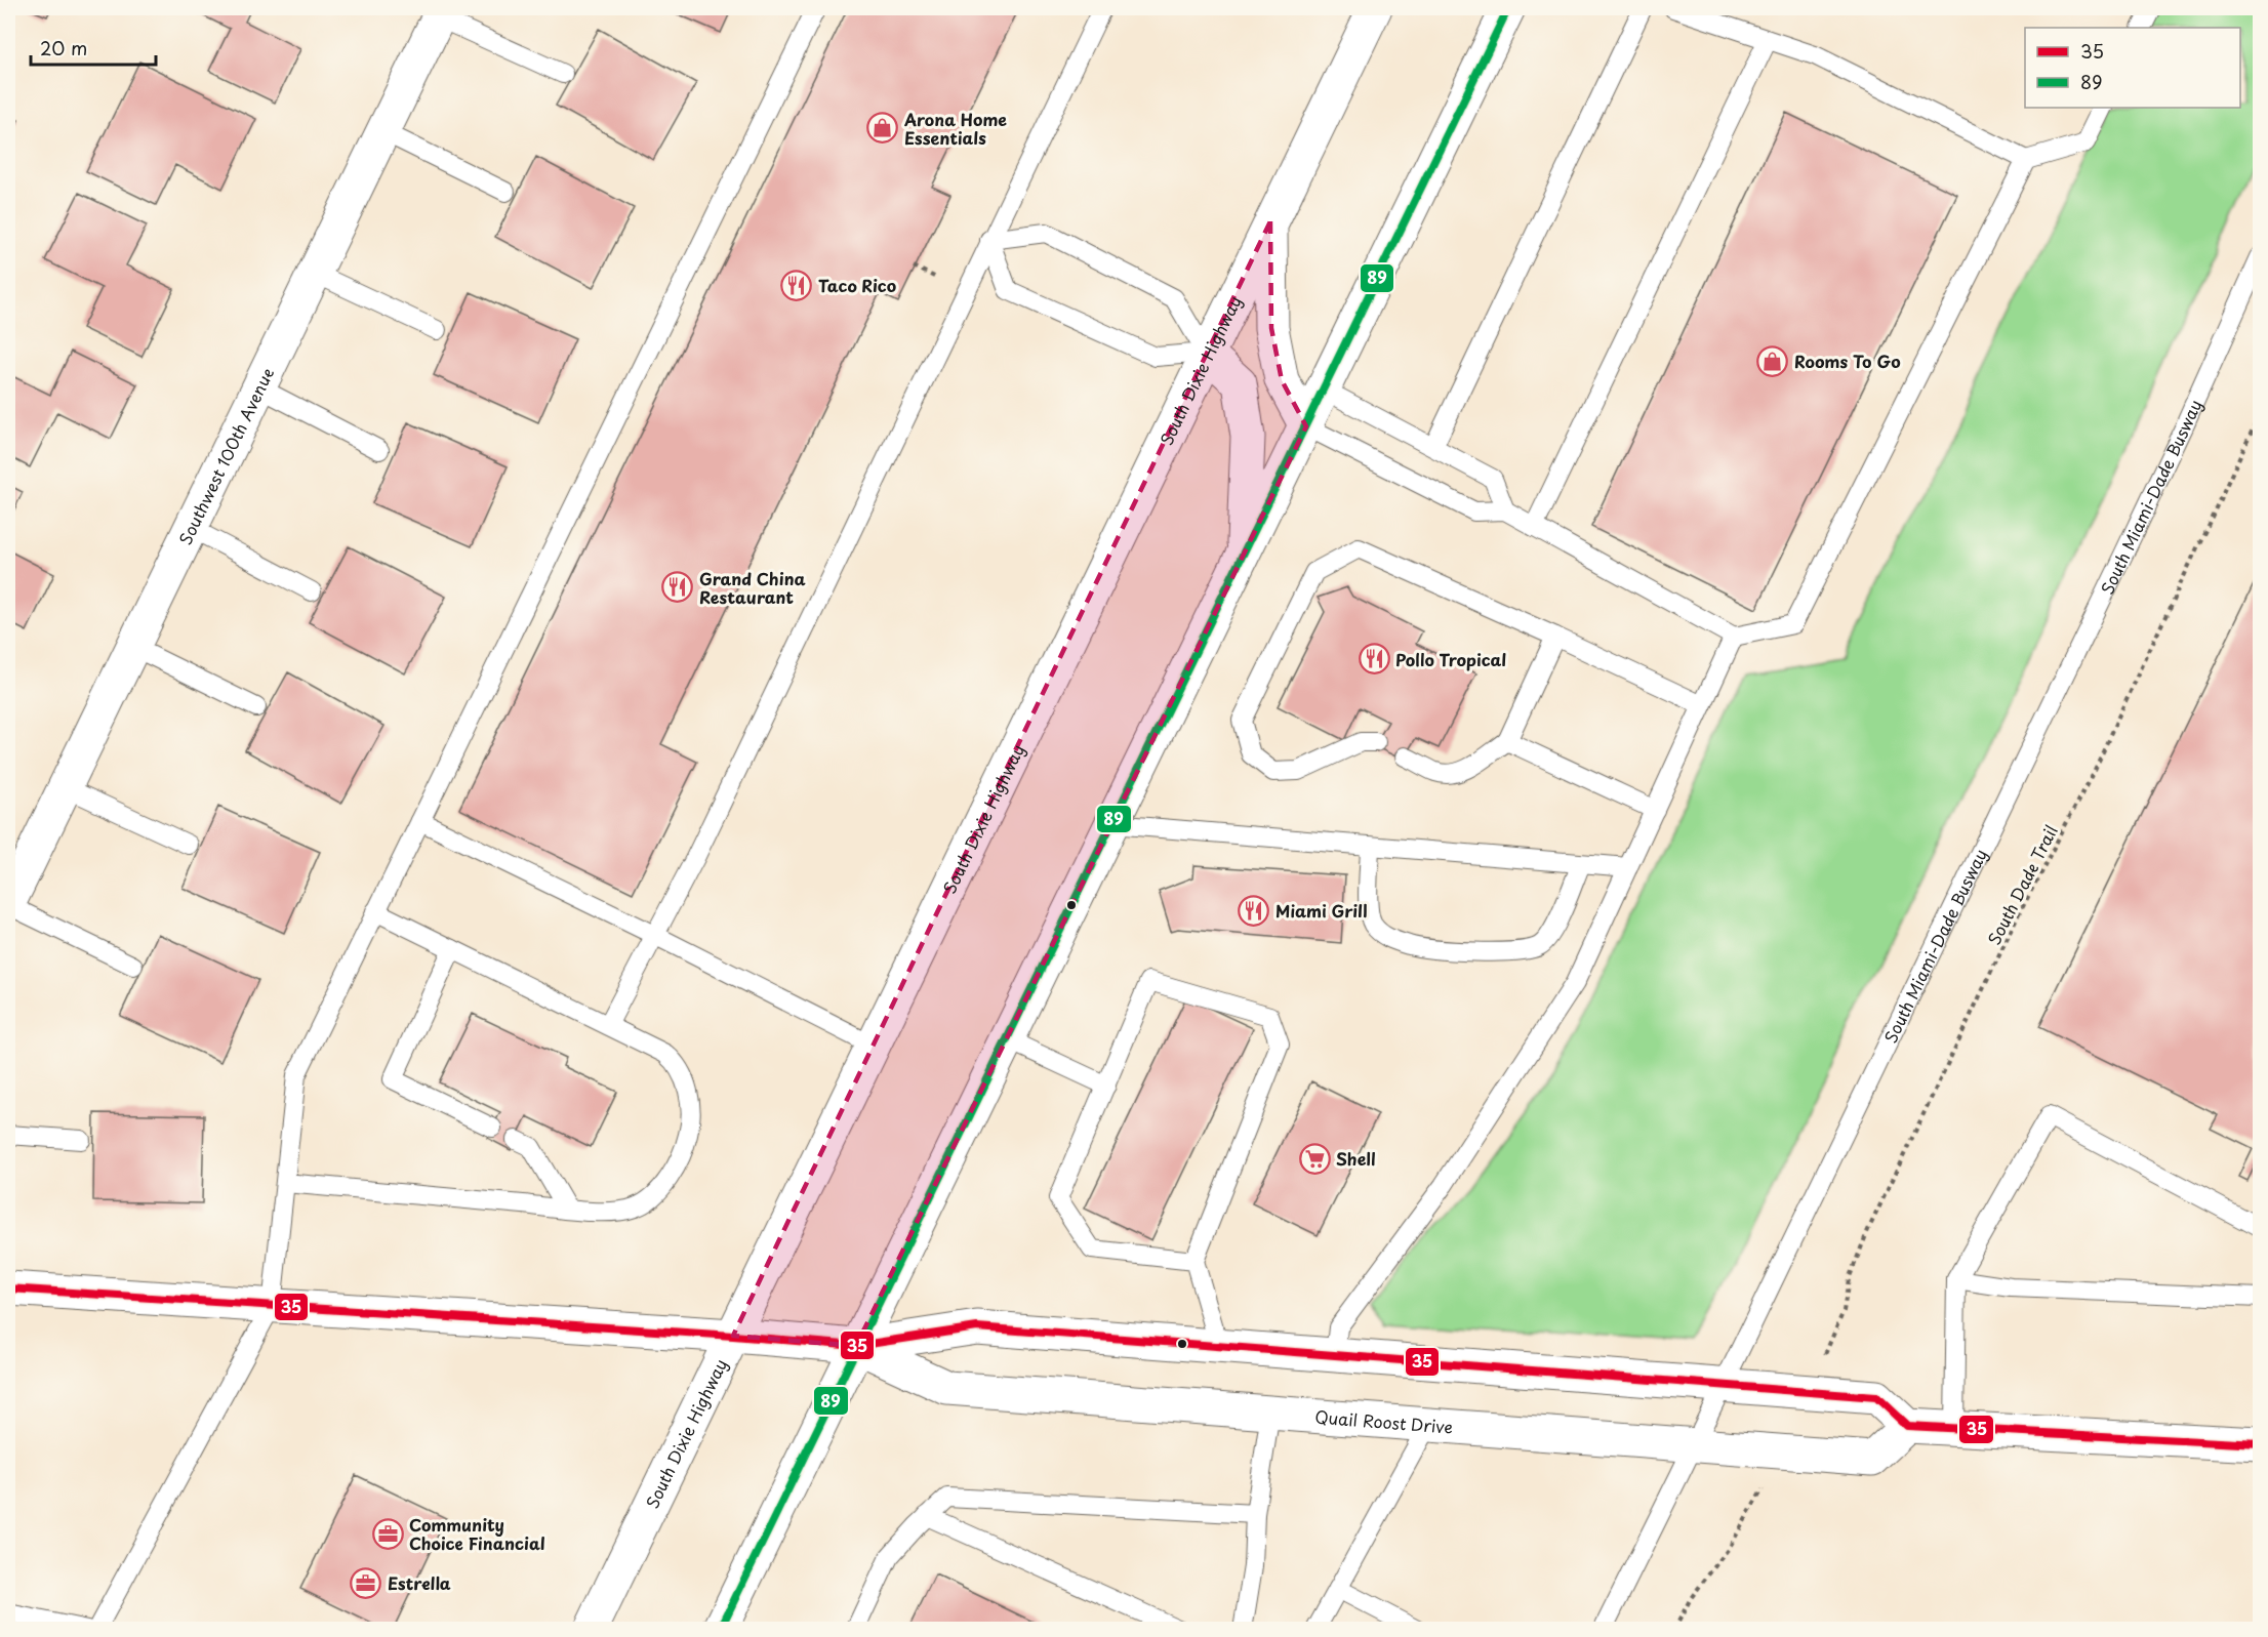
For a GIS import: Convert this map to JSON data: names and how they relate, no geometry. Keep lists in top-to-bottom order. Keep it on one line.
{"streets":{"main road":["South Dixie Highway","Southwest 100th Avenue","Quail Roost Drive"],"lane":["South Miami-Dade Busway"],"path":["South Dade Trail"]},"crossings":[["South Dixie Highway","Quail Roost Drive"],["South Miami-Dade Busway","Quail Roost Drive"]],"places":{"shop":["Arona Home Essentials","Rooms To Go"],"restaurant":["Taco Rico","Grand China Restaurant","Pollo Tropical","Miami Grill"],"supermarket":["Shell"],"office":["Community Choice Financial","Estrella"]},"lines":["transit line 89","transit line 35"],"legend":["35","89"],"scale_bar":"20 m"}
